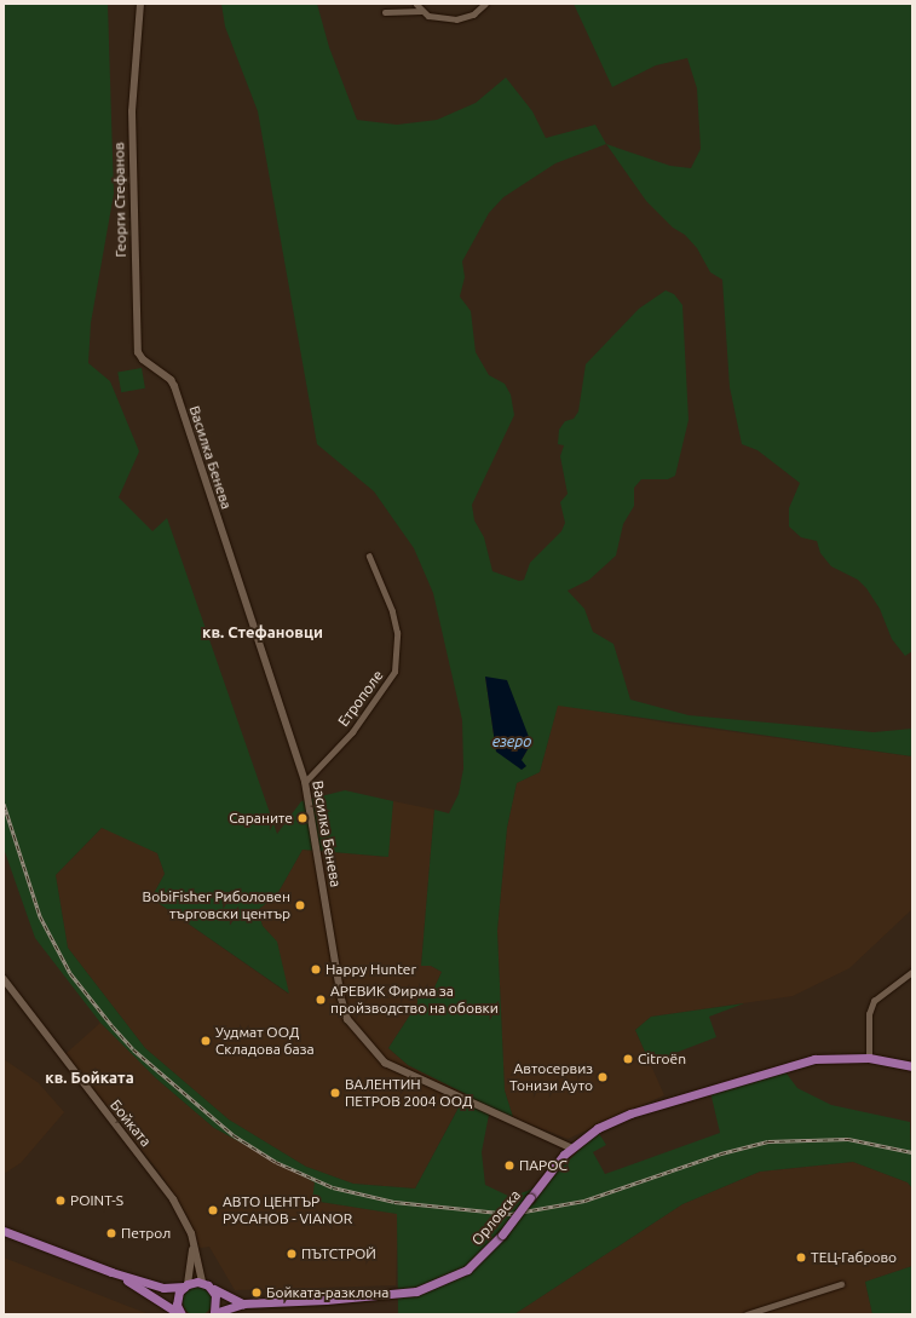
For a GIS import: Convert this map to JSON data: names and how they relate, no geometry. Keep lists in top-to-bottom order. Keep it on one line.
{"streets":{"main road":["Орловска"],"street":["Георги Стефанов","Василка Бенева","Етрополе","Бойката"]},"crossings":[["Георги Стефанов","Василка Бенева"],["Василка Бенева","Етрополе"],["Василка Бенева","Орловска"],["Бойката","Орловска"]],"districts":["кв. Стефановци","кв. Бойката"],"water":["езеро"],"places":["Сараните","BobiFisher Риболовен търговски център","Happy Hunter","АРЕВИК Фирма за пройзводство на обовки","Уудмат ООД Складова база","Citroën","Автосервиз Тонизи Ауто","ВАЛЕНТИН ПЕТРОВ 2004 ООД","ПАРОС","POINT-S","АВТО ЦЕНТЪР РУСАНОВ - VIANOR","Петрол","ПЪТСТРОЙ","ТЕЦ-Габрово","Бойката-разклона"]}
